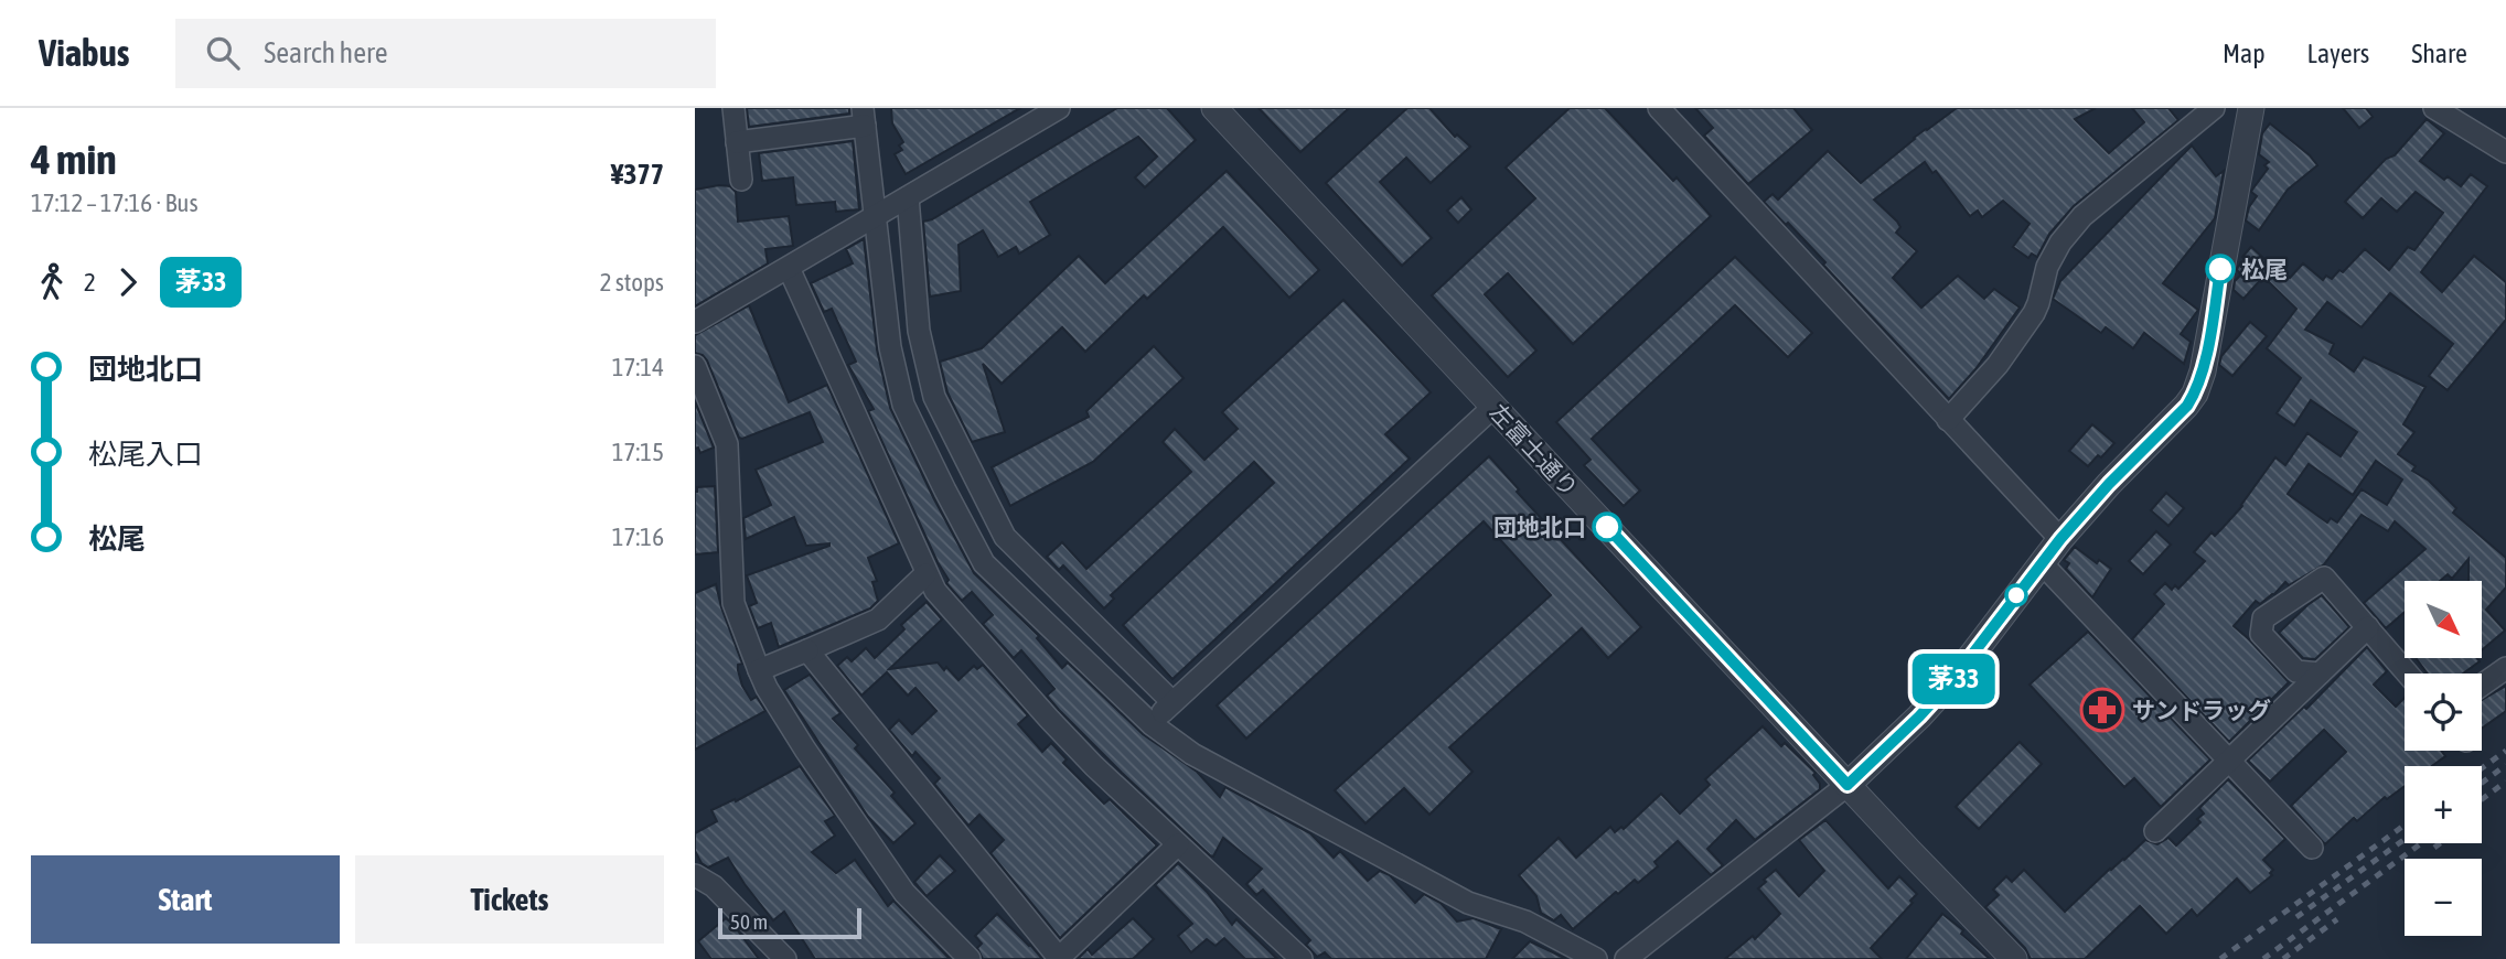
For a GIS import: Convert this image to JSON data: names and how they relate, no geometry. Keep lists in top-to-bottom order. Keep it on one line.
{"streets":{"street":["左富士通り"]},"places":{"other":["松尾","団地北口"],"pharmacy":["サンドラッグ"]},"lines":["bus line 茅33"],"scale_bar":"50 m","north":"bottom right","page":{"header":"Viabus","search":"Search here","nav":["Map","Layers","Share"],"heading":["4 min","17:12 – 17:16 · Bus","¥377"],"on_map":"茅33","legs":["2","茅33","2 stops"],"list":[{"name":"団地北口","value":"17:14"},{"name":"松尾入口","value":"17:15"},{"name":"松尾","value":"17:16"}],"map_buttons":["+","−"],"buttons":["Start","Tickets"],"scale":"50 m"}}
